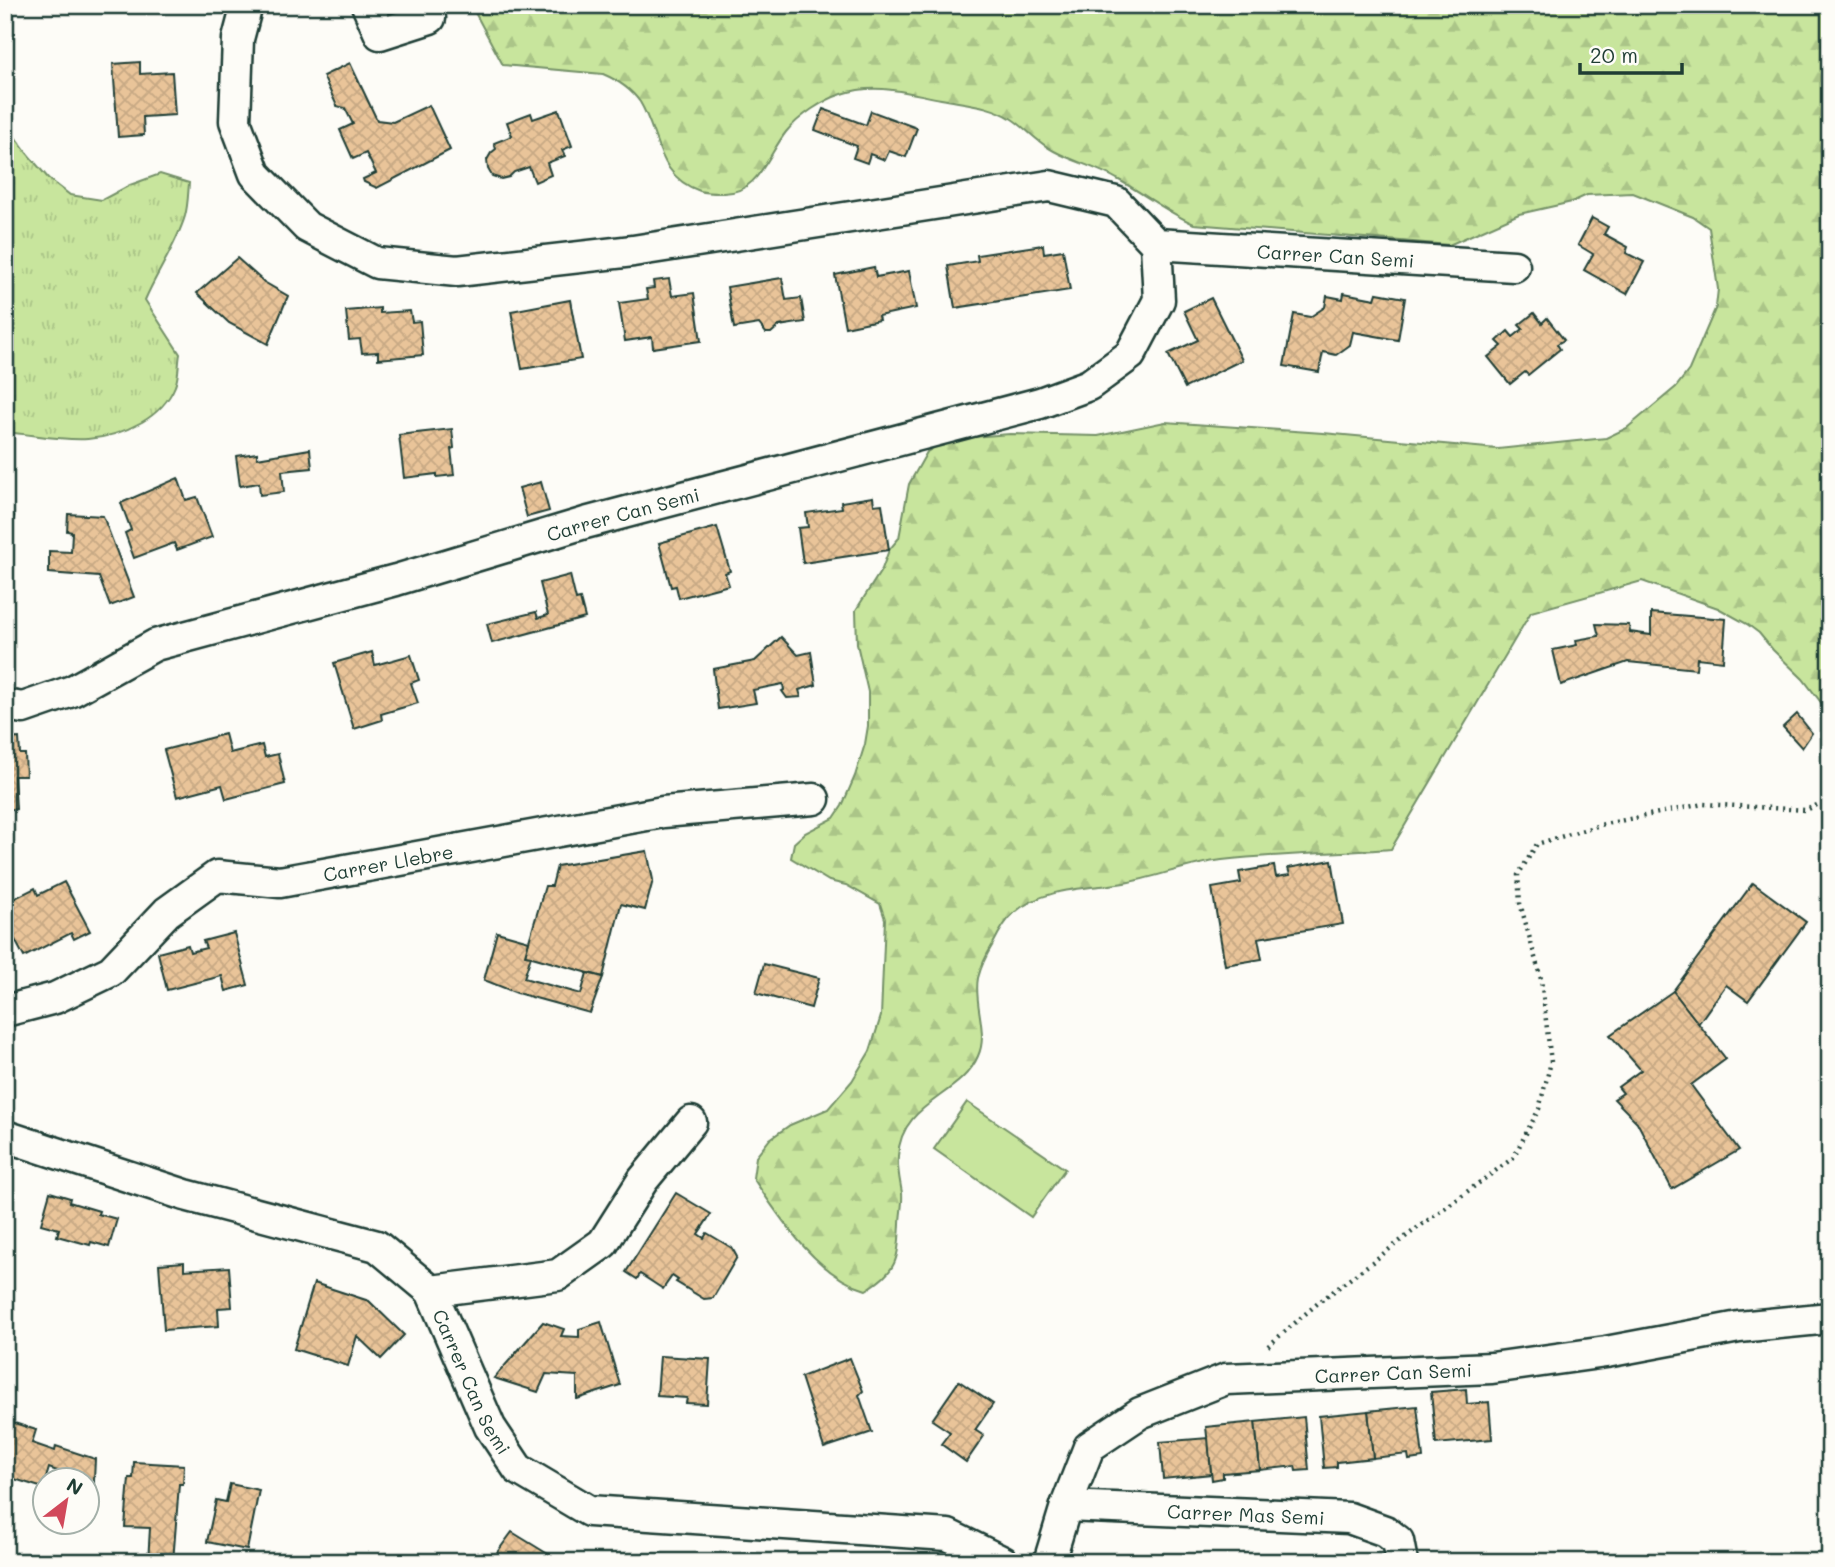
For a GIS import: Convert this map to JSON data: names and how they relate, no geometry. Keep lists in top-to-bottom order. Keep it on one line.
{"streets":{"street":["Carrer Can Semi","Carrer Llebre","Carrer Mas Semi"]},"crossings":[["Carrer Can Semi","Carrer Mas Semi"]],"scale_bar":"20 m","north":"top right"}
